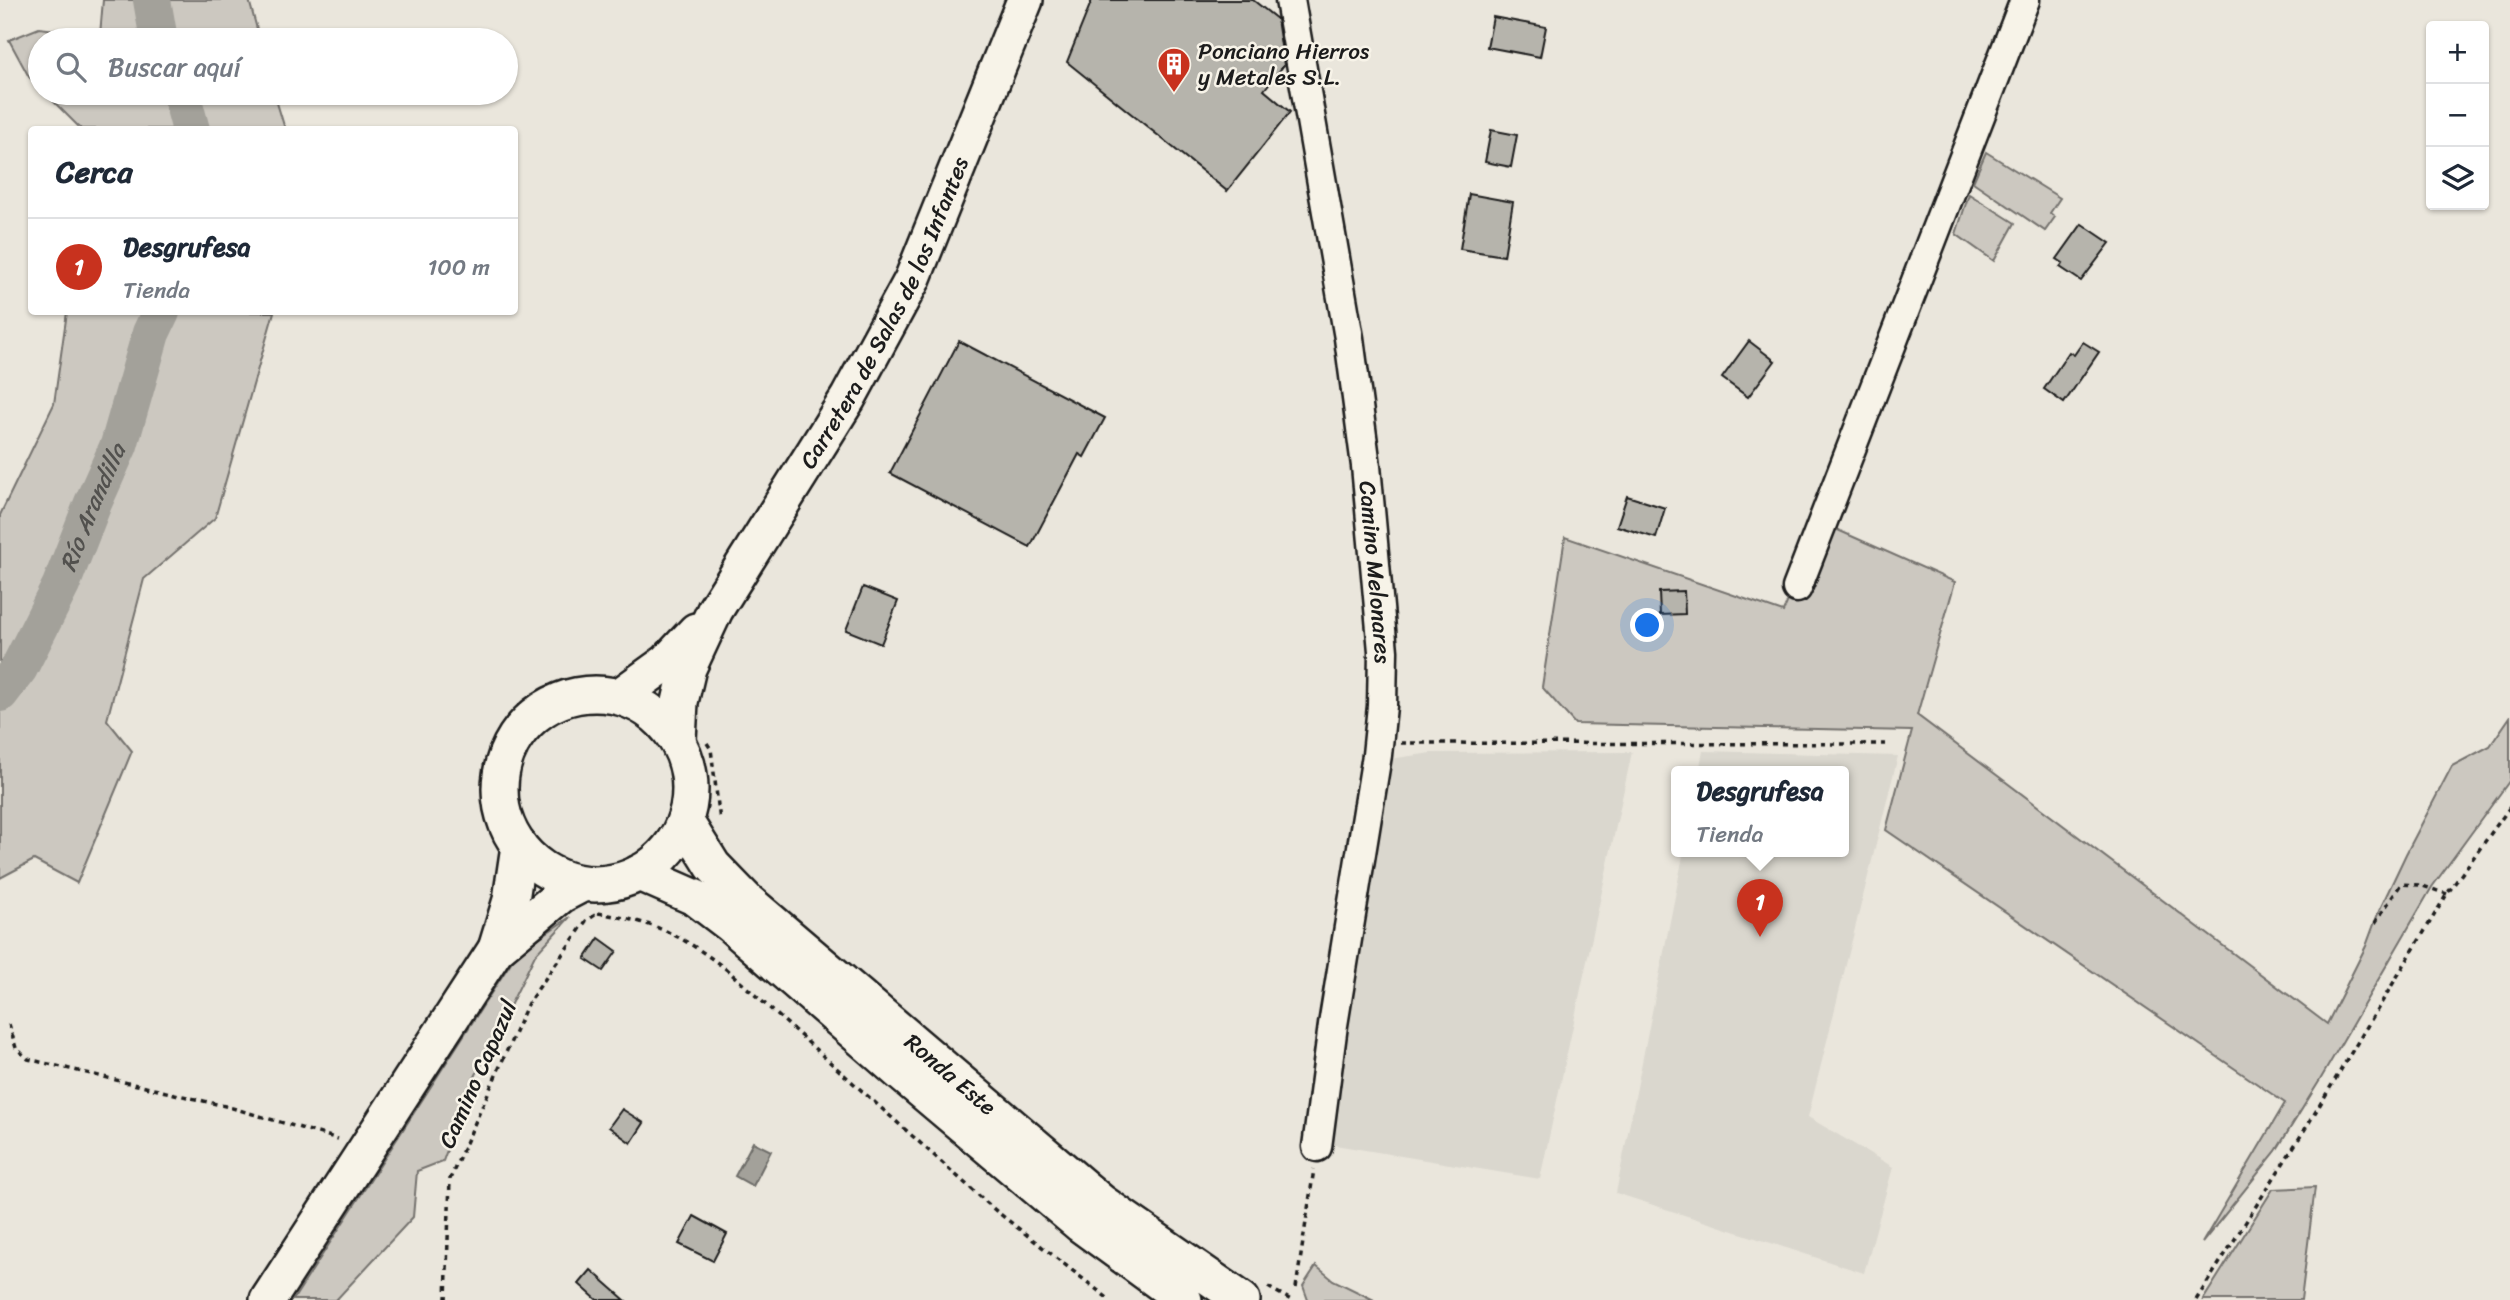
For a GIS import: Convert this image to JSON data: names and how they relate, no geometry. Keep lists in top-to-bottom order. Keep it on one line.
{"streets":{"main road":["Carretera de Salas de los Infantes","Ronda Este"],"street":["Camino Melonares"],"path":["Camino Capazul"]},"crossings":[["Carretera de Salas de los Infantes","Camino Capazul"],["Carretera de Salas de los Infantes","Ronda Este"],["Camino Capazul","Ronda Este"]],"water":["Río Arandilla"],"places":{"building":["Ponciano Hierros y Metales S.L."]},"page":{"map_buttons":["+","−"],"search":"Buscar aquí","heading":"Cerca","list":[{"mark":"1","name":"Desgrufesa","note":"Tienda","value":"100 m"}],"popup":["Desgrufesa","Tienda"],"pins":"1"}}
